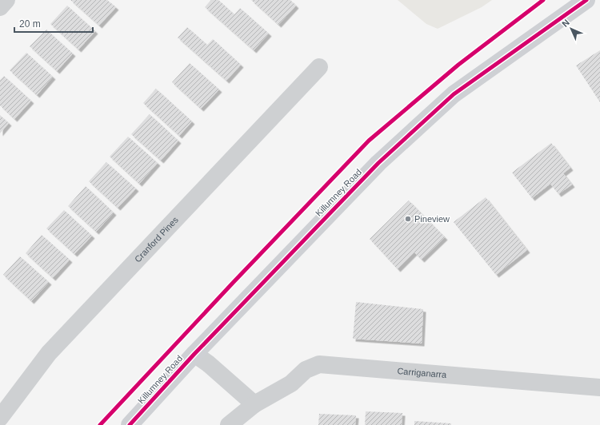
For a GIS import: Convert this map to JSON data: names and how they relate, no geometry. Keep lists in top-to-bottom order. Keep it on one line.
{"streets":{"street":["Killumney Road","Cranford Pines","Carriganarra"]},"places":["Pineview"],"scale_bar":"20 m","north":"top left"}
